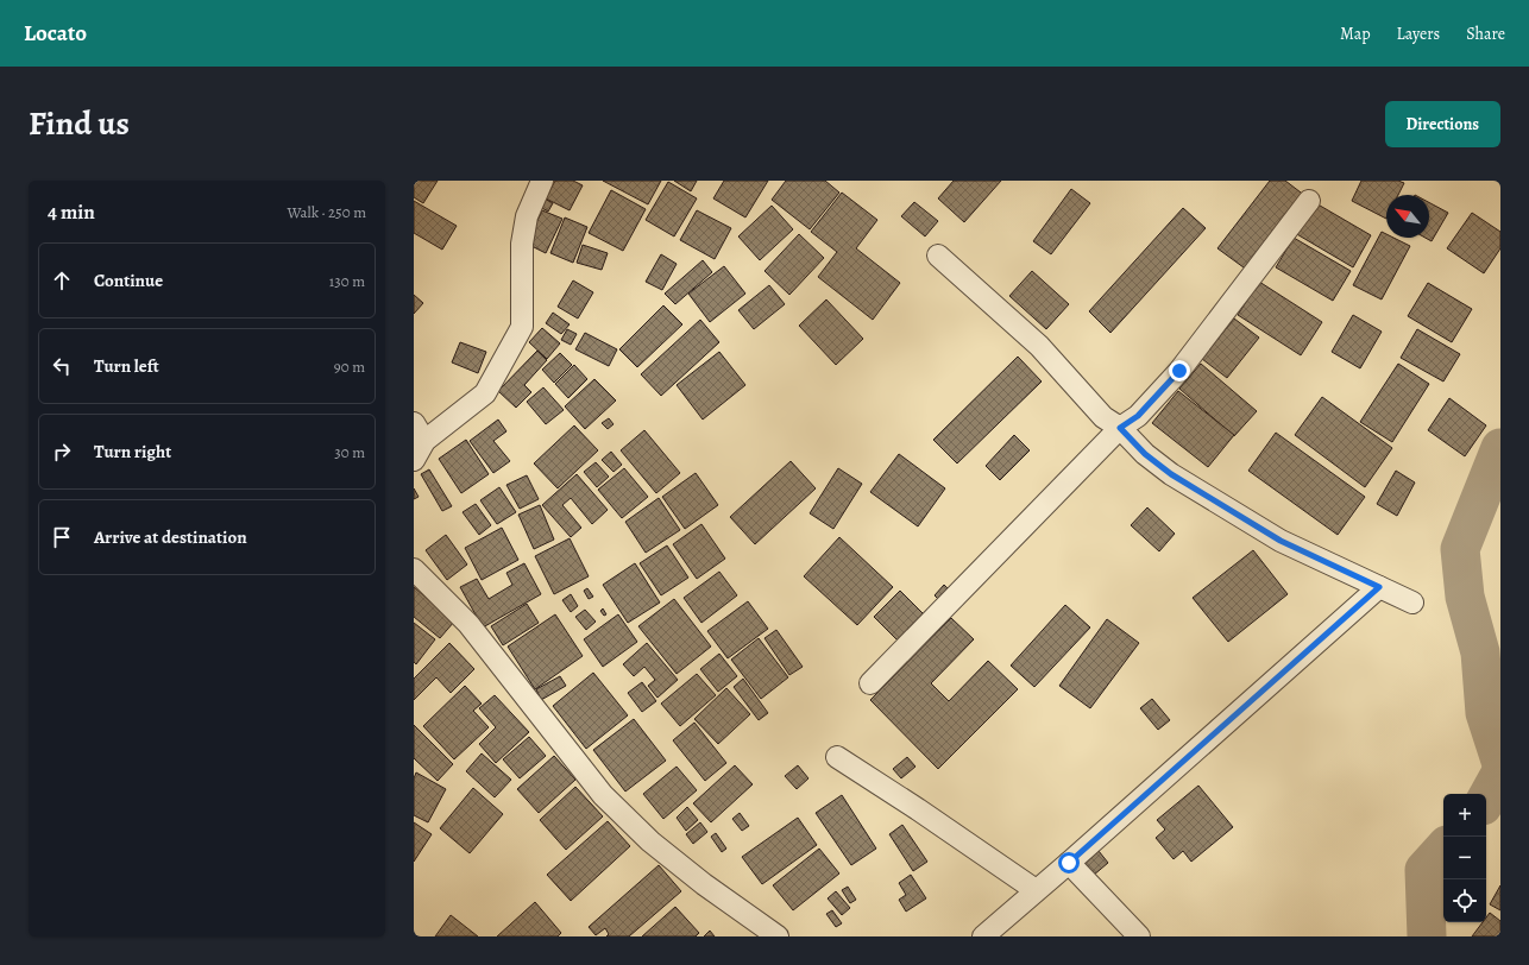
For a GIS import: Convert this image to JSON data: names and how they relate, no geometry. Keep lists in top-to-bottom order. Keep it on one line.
{"north":"top left","page":{"header":"Locato","nav":["Map","Layers","Share"],"title":"Find us","buttons":"Directions","heading":["4 min","Walk · 250 m"],"list":[["Continue","130 m"],["Turn left","90 m"],["Turn right","30 m"],"Arrive at destination"],"map_buttons":["+","−"]}}
